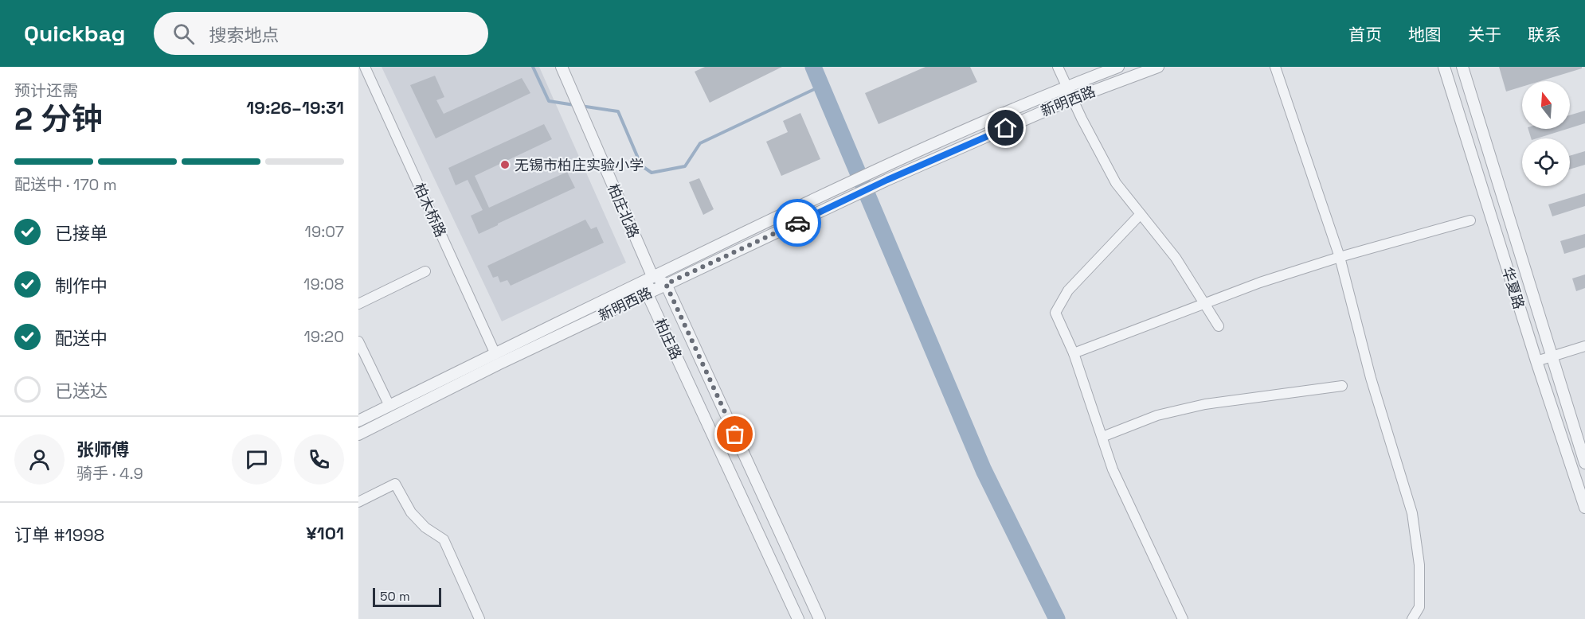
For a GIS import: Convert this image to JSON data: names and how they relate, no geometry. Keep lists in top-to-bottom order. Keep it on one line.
{"streets":{"street":["新明西路","柏木桥路","柏庄北路","华夏路","柏庄路"]},"crossings":[["新明西路","柏木桥路"],["新明西路","柏庄北路"],["新明西路","柏庄路"]],"places":["无锡市柏庄实验小学"],"scale_bar":"50 m","north":"top","page":{"header":"Quickbag","search":"搜索地点","nav":["首页","地图","关于","联系"],"heading":["2 分钟","预计还需","19:26–19:31"],"panel":["张师傅","骑手 · 4.9","订单 #1998","¥101"],"bar":"配送中 · 170 m","list":[["已接单","19:07"],["制作中","19:08"],["配送中","19:20"],"已送达"],"scale":"50 m"}}
